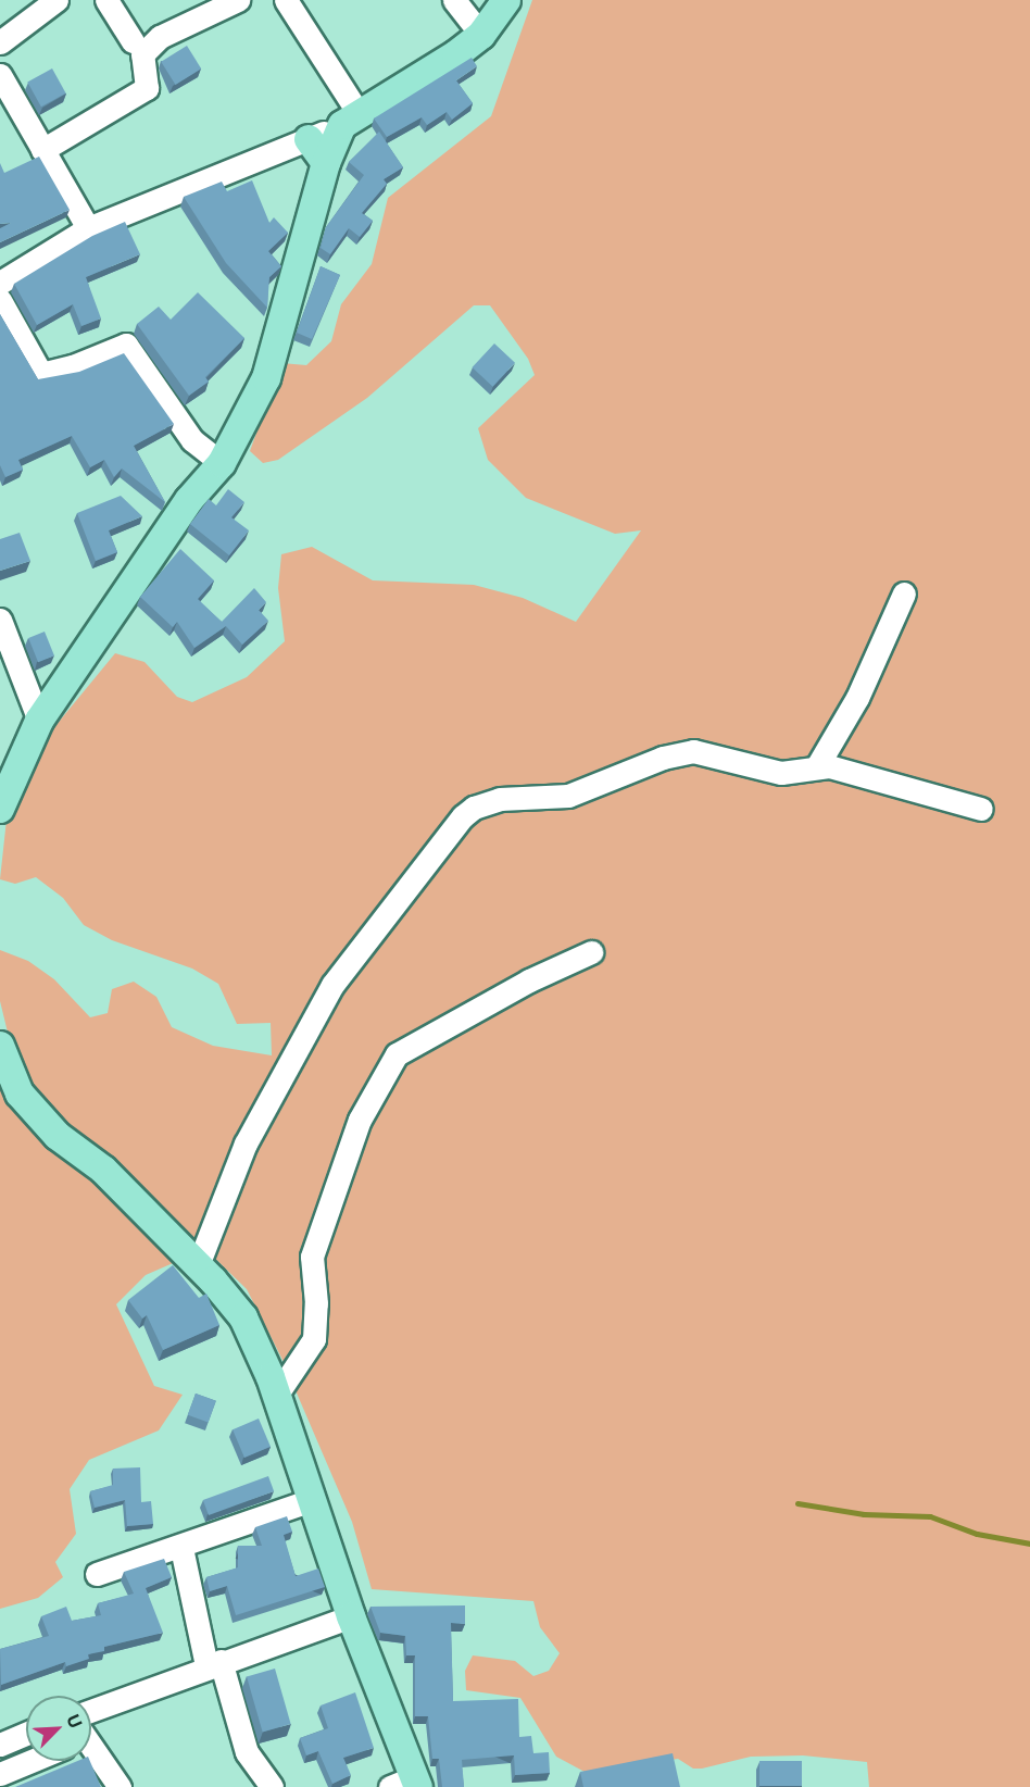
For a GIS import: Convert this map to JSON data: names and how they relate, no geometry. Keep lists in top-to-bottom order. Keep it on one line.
{"north":"top right"}
